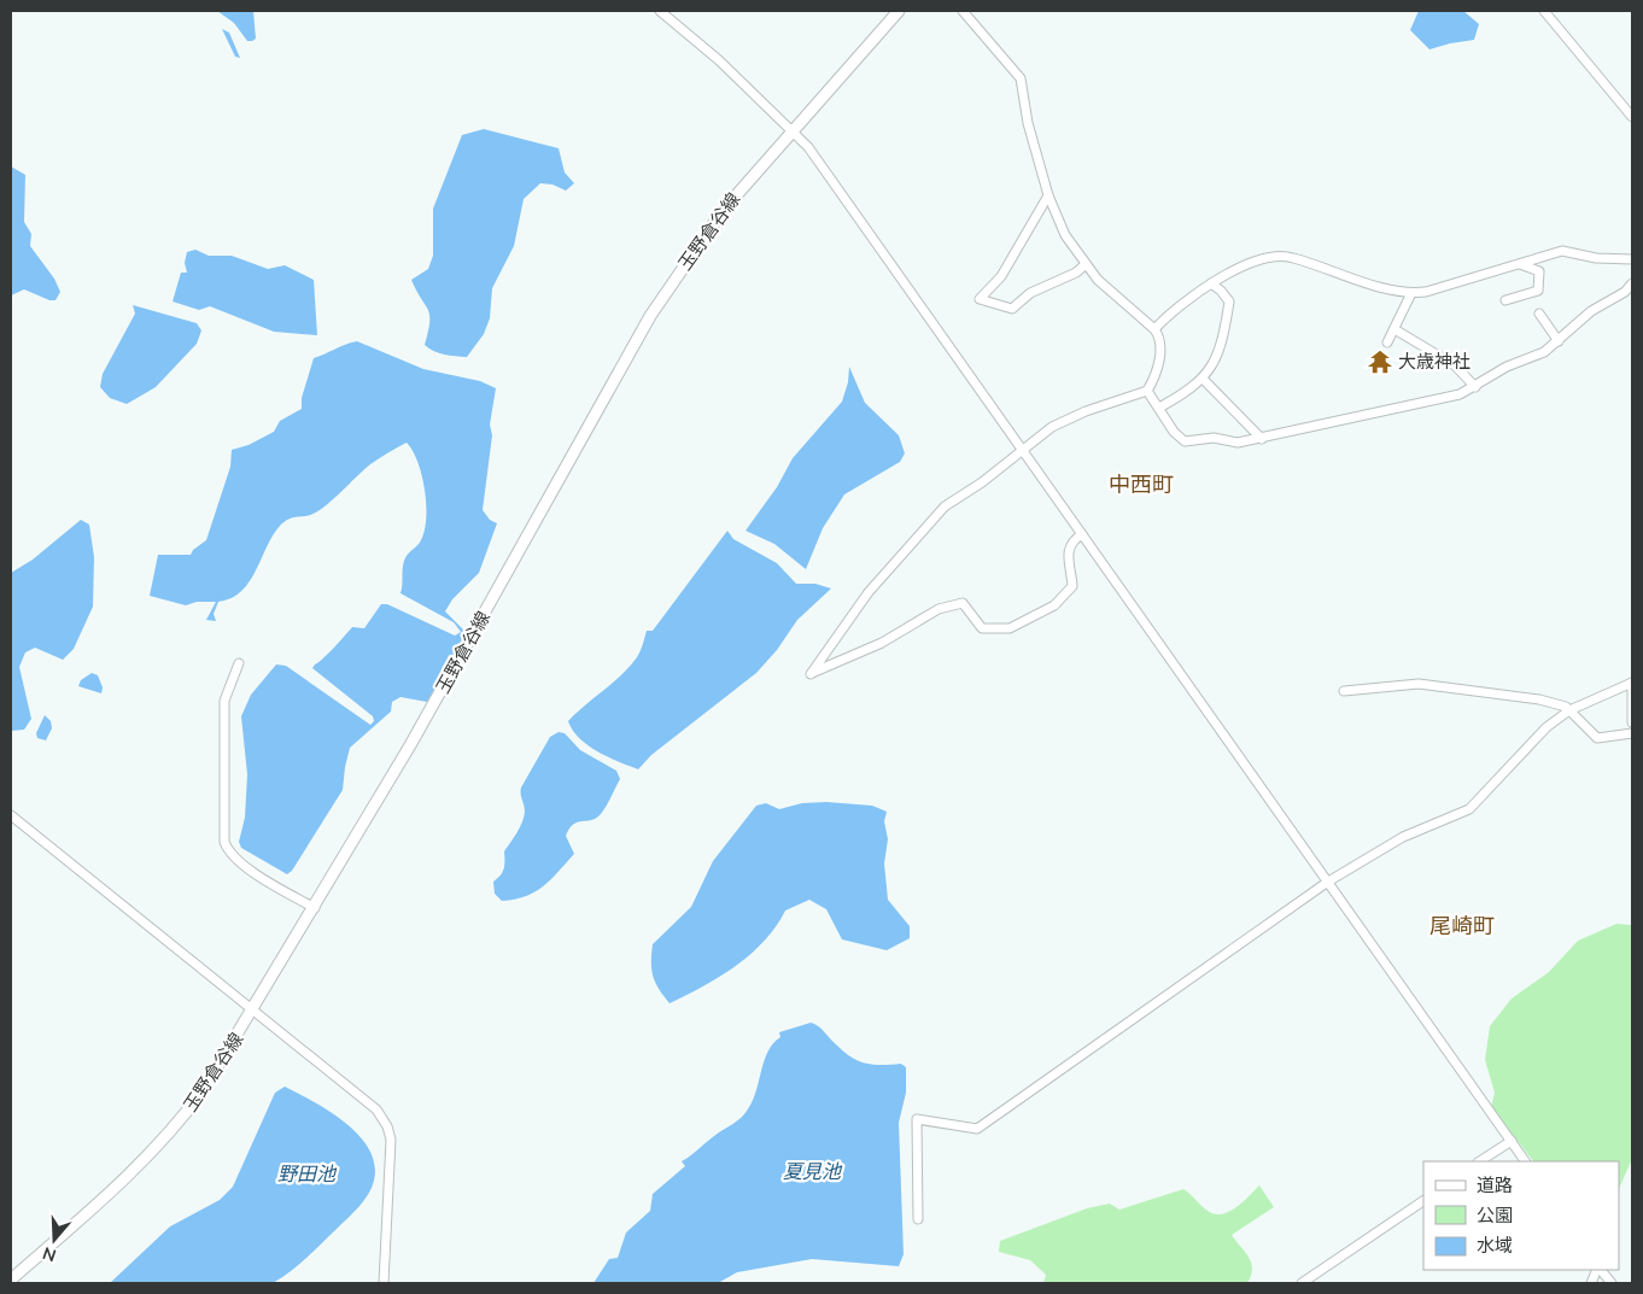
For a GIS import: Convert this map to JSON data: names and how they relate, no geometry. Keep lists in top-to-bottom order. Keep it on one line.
{"streets":{"main road":["玉野倉谷線"]},"districts":["中西町","尾崎町"],"water":["夏見池","野田池"],"places":{"temple":["大歳神社"]},"legend":["道路","公園","水域"],"north":"bottom"}
